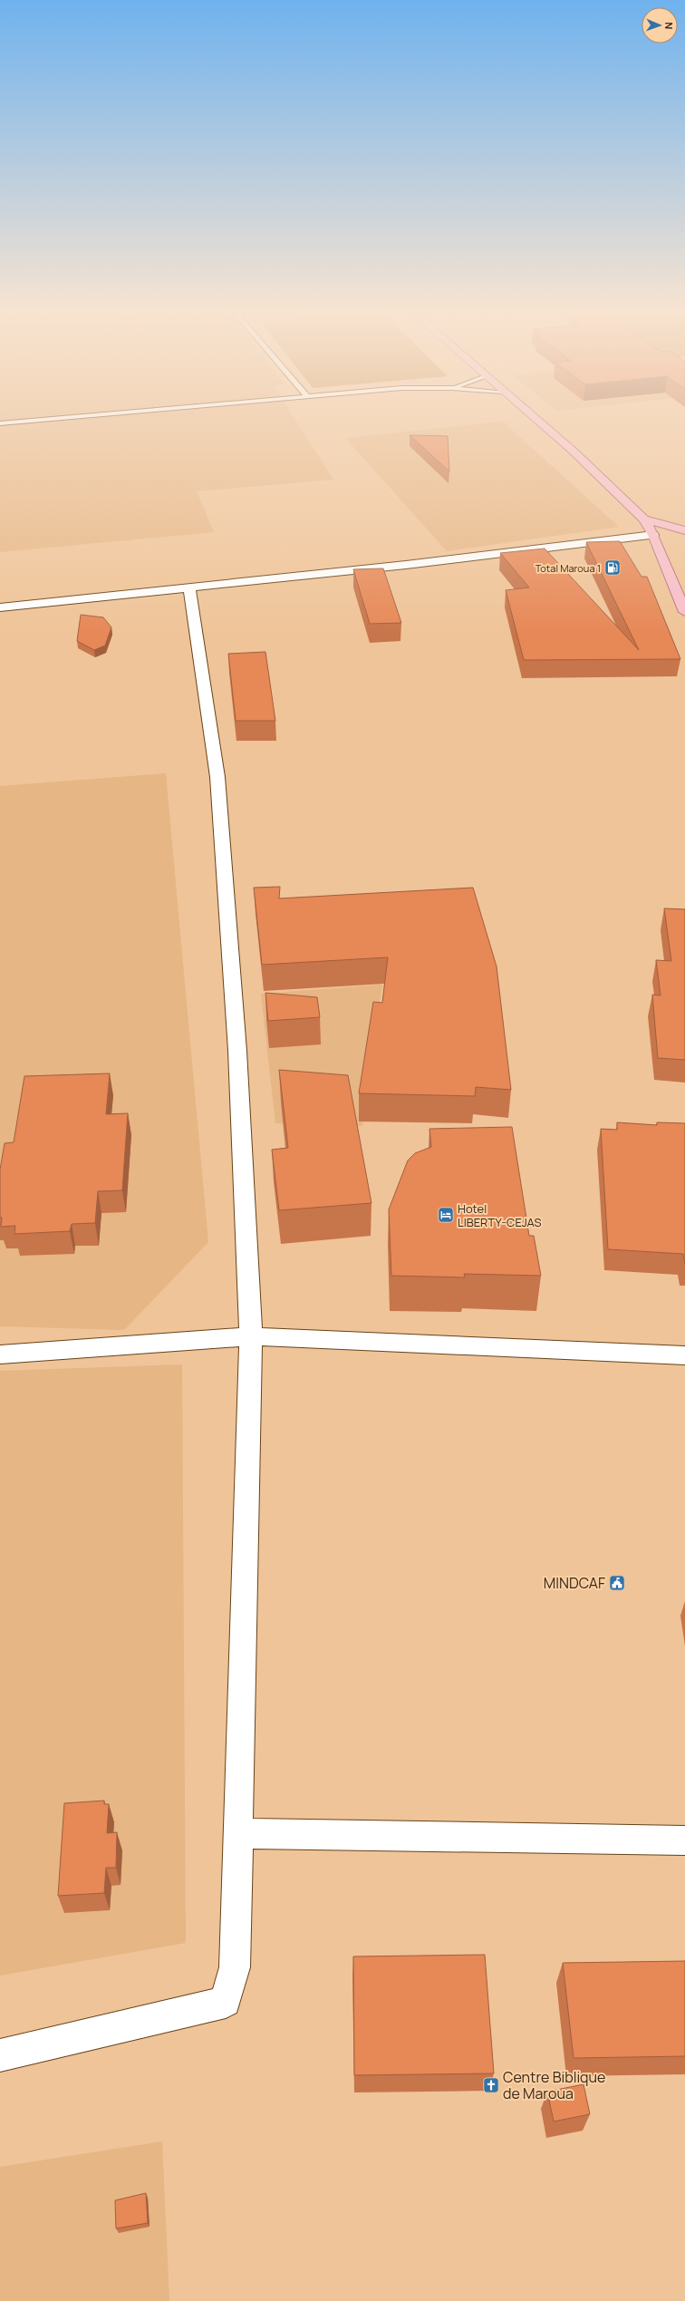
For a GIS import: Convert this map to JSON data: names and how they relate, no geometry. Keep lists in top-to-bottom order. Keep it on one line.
{"places":{"fuel station":["Total Maroua 1"],"hotel":["Hotel LIBERTY-CEJAS"],"public building":["MINDCAF"],"church":["Centre Biblique de Maroua"]},"north":"right"}
